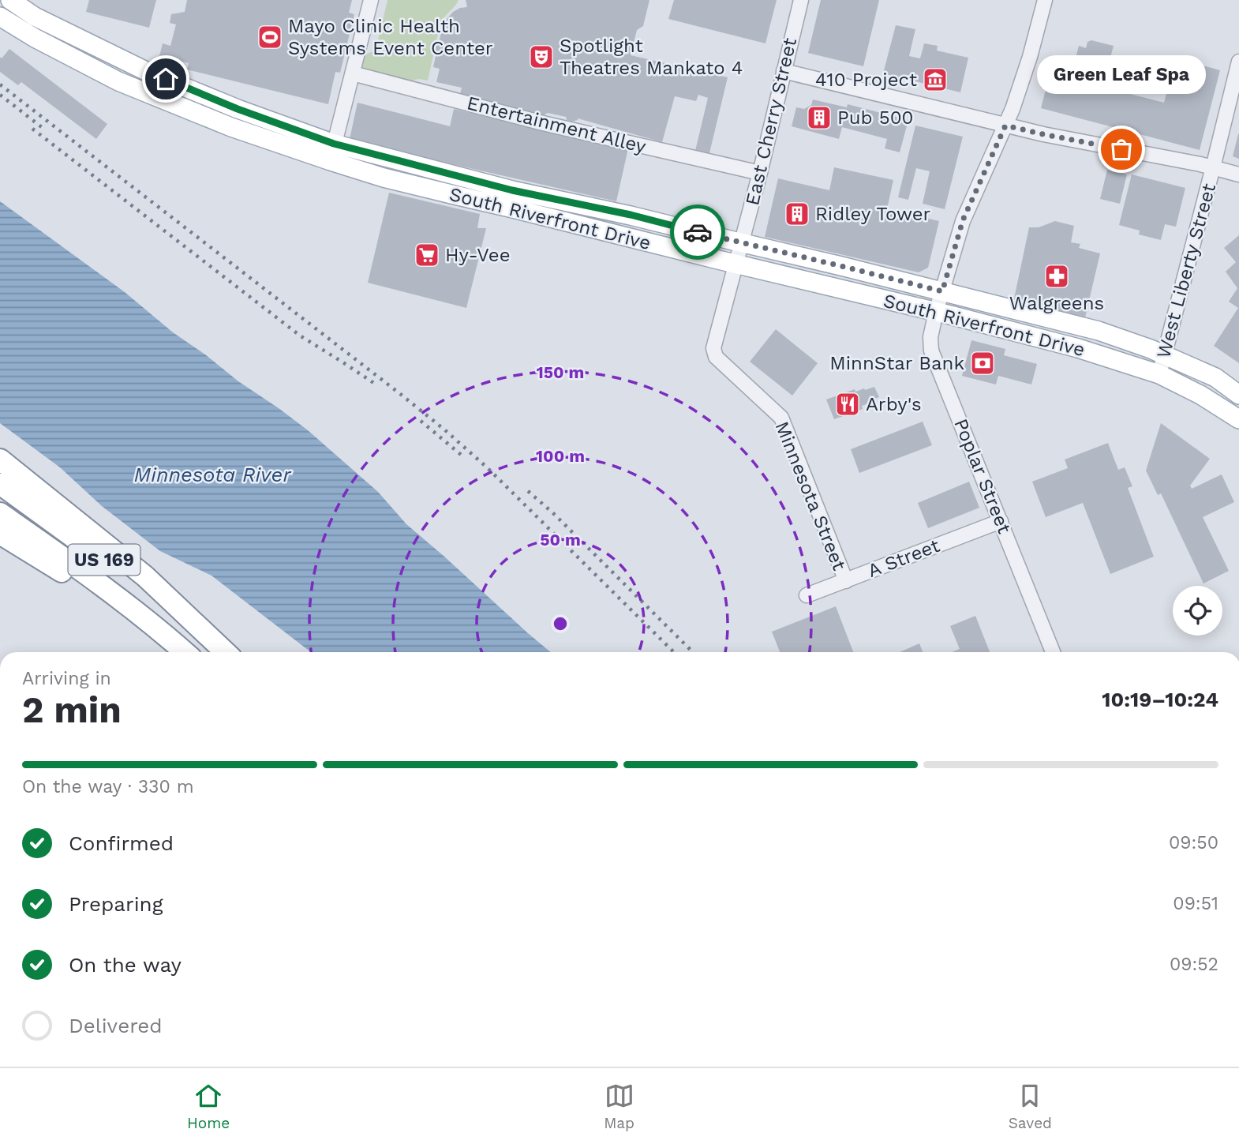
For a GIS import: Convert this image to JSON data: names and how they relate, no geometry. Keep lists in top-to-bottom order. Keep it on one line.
{"streets":{"highway":["US 169"],"main road":["South Riverfront Drive"],"street":["East Cherry Street","Entertainment Alley","West Liberty Street","Poplar Street","Minnesota Street","A Street"]},"crossings":[["East Cherry Street","Entertainment Alley"],["East Cherry Street","South Riverfront Drive"],["East Cherry Street","Minnesota Street"],["South Riverfront Drive","West Liberty Street"],["South Riverfront Drive","Poplar Street"],["South Riverfront Drive","Minnesota Street"],["Poplar Street","A Street"],["Minnesota Street","A Street"]],"water":["Minnesota River"],"places":{"sports":["Mayo Clinic Health Systems Event Center"],"theatre":["Spotlight Theatres Mankato 4"],"museum":["410 Project"],"building":["Pub 500","Ridley Tower"],"other":["Green Leaf Spa"],"supermarket":["Hy-Vee"],"pharmacy":["Walgreens"],"bank":["MinnStar Bank"],"restaurant":["Arby's"]},"page":{"bubble":"Green Leaf Spa","heading":["2 min","Arriving in","10:19–10:24"],"bar":"On the way · 330 m","list":[["Confirmed","09:50"],["Preparing","09:51"],["On the way","09:52"],"Delivered"],"tabs":["Home","Map","Saved"]},"rings":["150 m","100 m","50 m"]}
